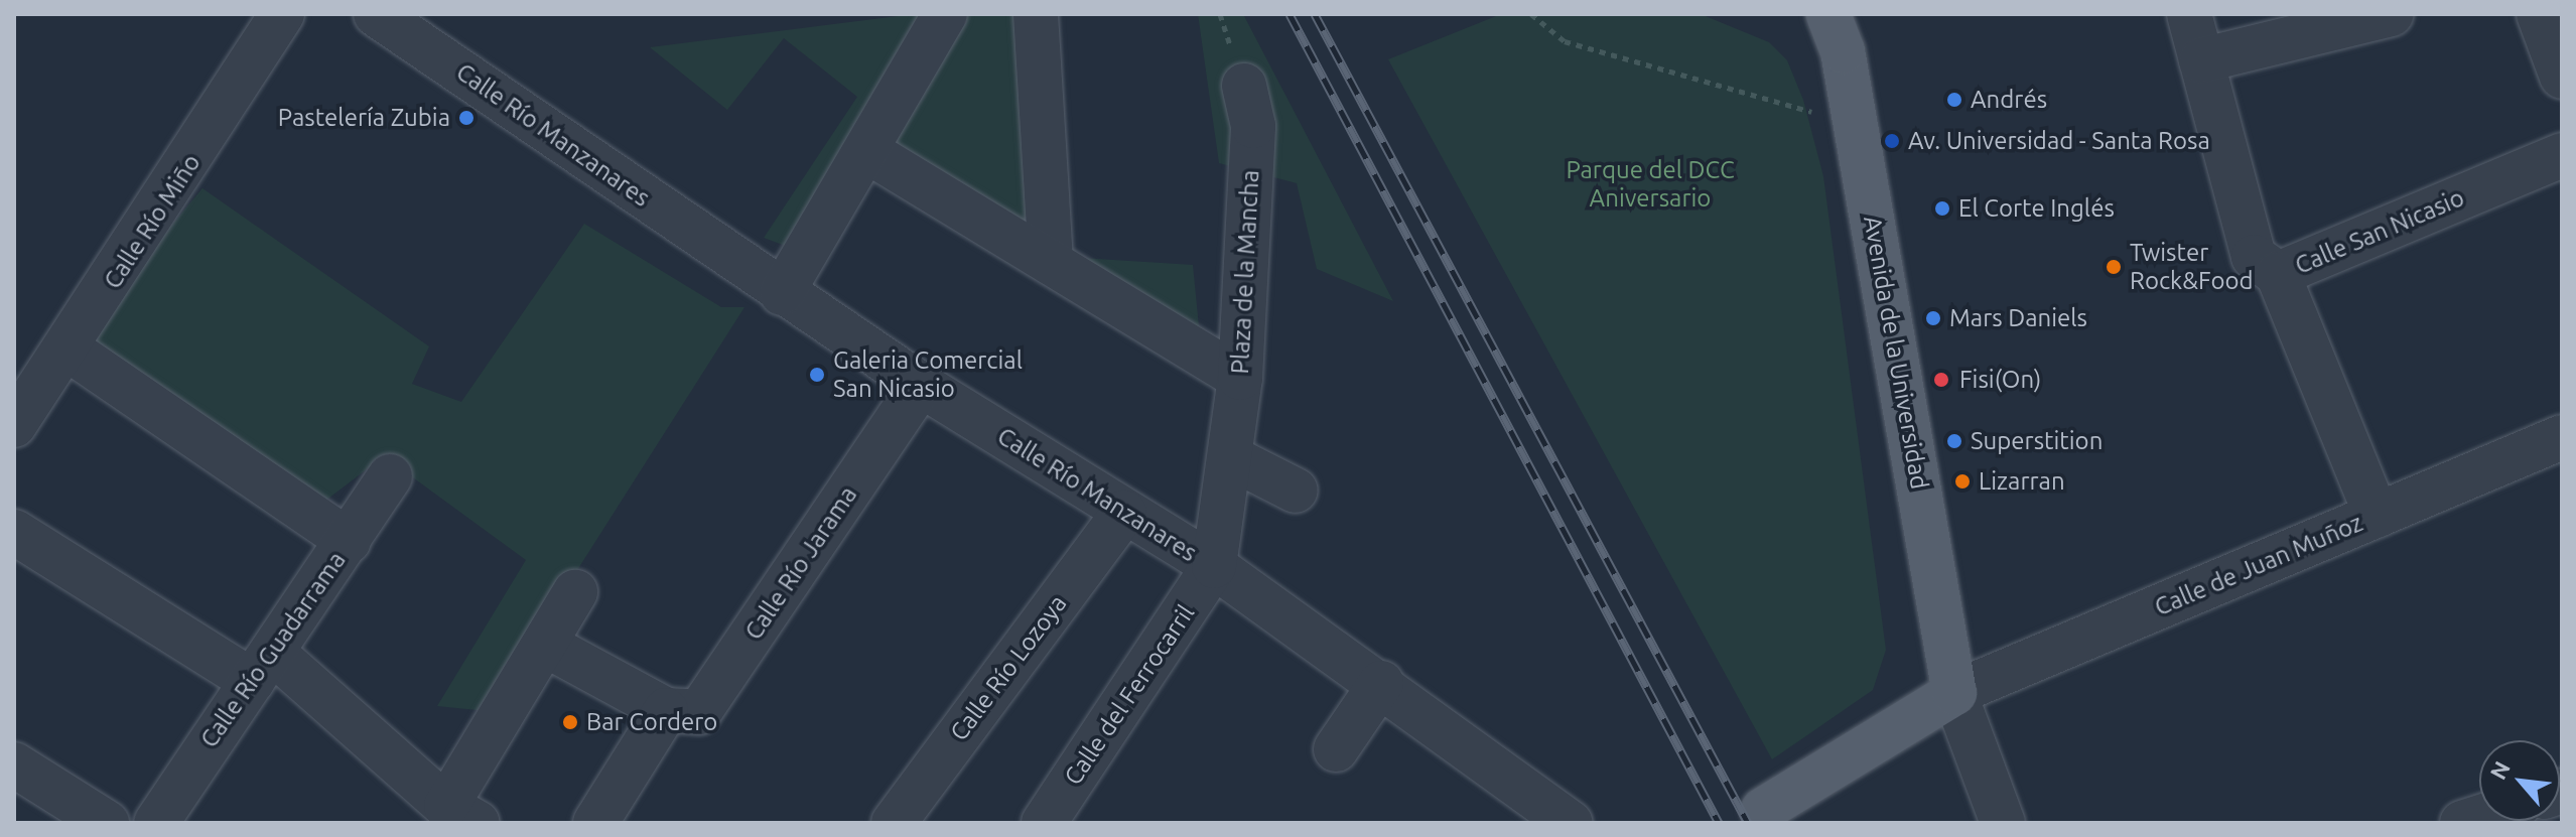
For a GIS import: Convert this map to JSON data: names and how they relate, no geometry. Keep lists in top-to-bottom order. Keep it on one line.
{"streets":{"main road":["Avenida de la Universidad"],"street":["Calle Río Manzanares","Calle Río Miño","Calle San Nicasio","Plaza de la Mancha","Calle Río Jarama","Calle de Juan Muñoz","Calle Río Guadarrama","Calle Río Lozoya","Calle del Ferrocarril"]},"crossings":[["Calle Río Manzanares","Plaza de la Mancha"],["Calle Río Manzanares","Calle Río Jarama"],["Calle Río Manzanares","Calle Río Lozoya"],["Calle Río Manzanares","Calle del Ferrocarril"],["Plaza de la Mancha","Calle del Ferrocarril"],["Avenida de la Universidad","Calle de Juan Muñoz"]],"parks":["Parque del DCC Aniversario"],"places":["Andrés","Pastelería Zubia","Av. Universidad - Santa Rosa","El Corte Inglés","Twister Rock&Food","Mars Daniels","Galeria Comercial San Nicasio","Fisi(On)","Superstition","Lizarran","Bar Cordero"],"north":"top left"}
